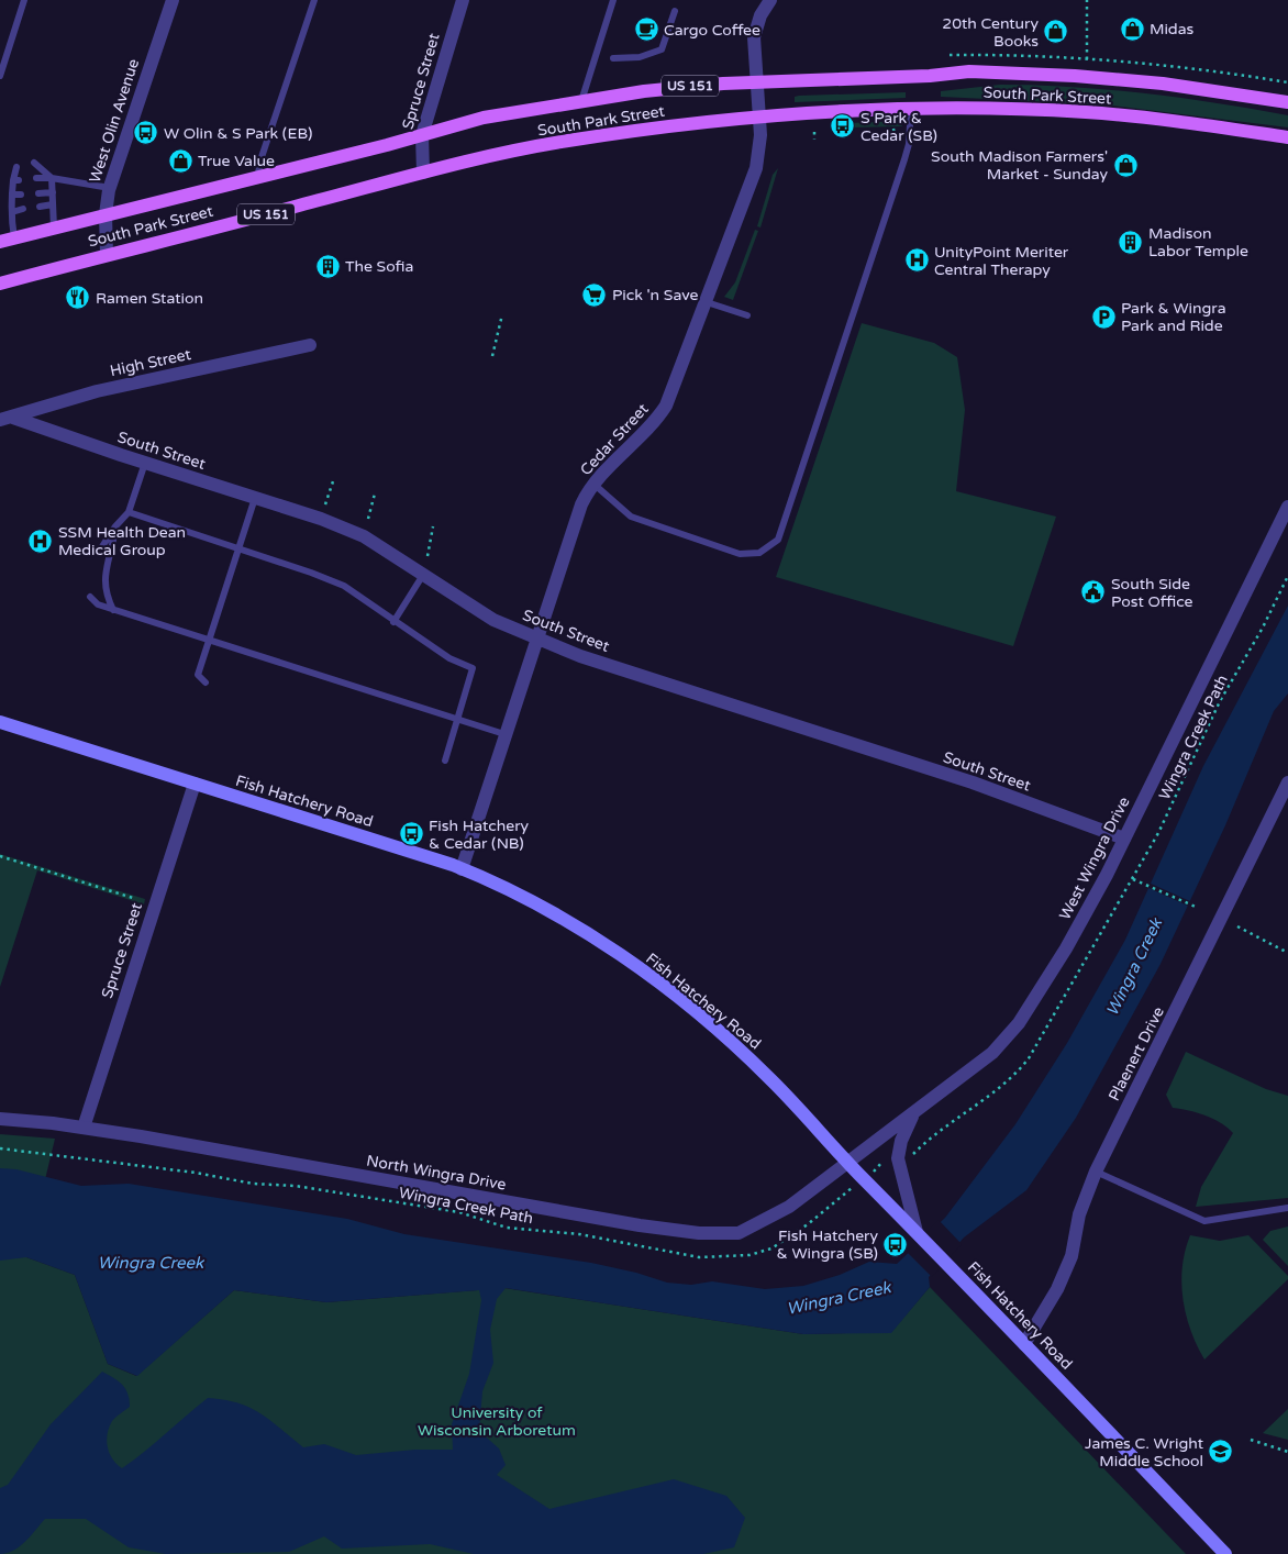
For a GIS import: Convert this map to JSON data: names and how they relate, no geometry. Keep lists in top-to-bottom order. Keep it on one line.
{"streets":{"main road":["US 151","South Park Street","Fish Hatchery Road"],"street":["Spruce Street","West Olin Avenue","High Street","Cedar Street","South Street","West Wingra Drive","Plaenert Drive","North Wingra Drive"],"path":["Wingra Creek Path"]},"crossings":[["Spruce Street","South Park Street"],["Spruce Street","Fish Hatchery Road"],["Spruce Street","North Wingra Drive"],["South Park Street","West Olin Avenue"],["South Park Street","Cedar Street"],["High Street","South Street"],["Cedar Street","South Street"],["Cedar Street","Fish Hatchery Road"],["South Street","West Wingra Drive"],["Fish Hatchery Road","West Wingra Drive"],["Fish Hatchery Road","Plaenert Drive"],["Fish Hatchery Road","North Wingra Drive"],["West Wingra Drive","North Wingra Drive"]],"water":["Wingra Creek"],"parks":["University of Wisconsin Arboretum"],"places":{"shop":["Midas","20th Century Books","True Value","South Madison Farmers' Market - Sunday"],"cafe":["Cargo Coffee"],"bus stop":["S Park & Cedar (SB)","W Olin & S Park (EB)","Fish Hatchery & Cedar (NB)","Fish Hatchery & Wingra (SB)"],"building":["Madison Labor Temple","The Sofia"],"hospital":["UnityPoint Meriter Central Therapy","SSM Health Dean Medical Group"],"supermarket":["Pick 'n Save"],"restaurant":["Ramen Station"],"parking":["Park & Wingra Park and Ride"],"public building":["South Side Post Office"],"school or university":["James C. Wright Middle School"]}}
